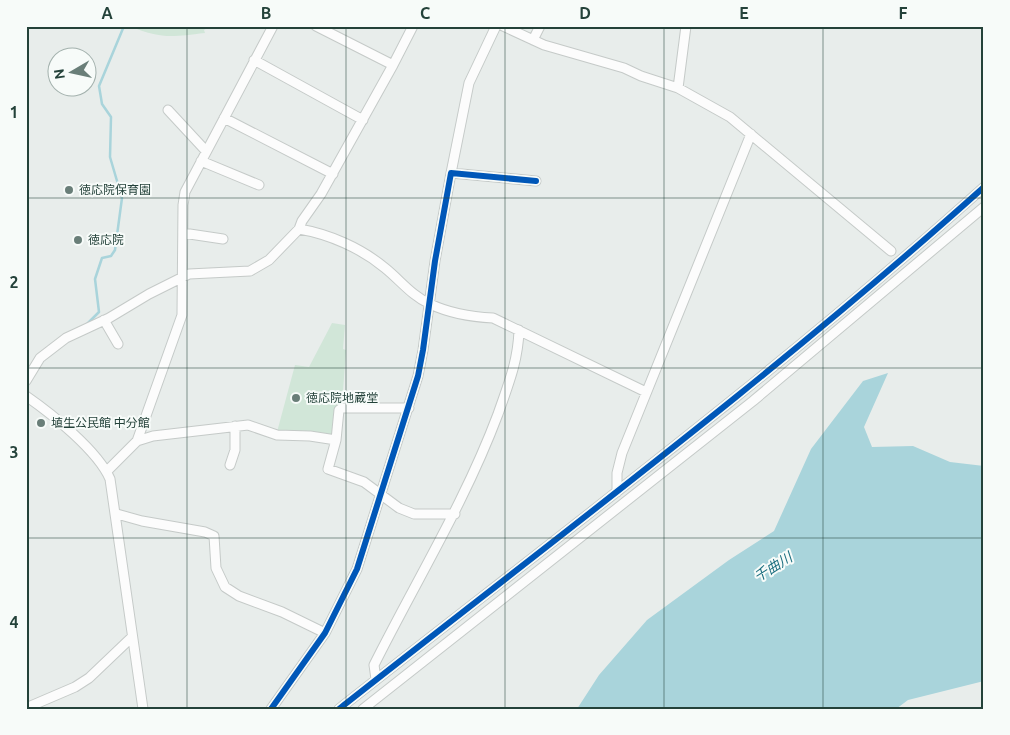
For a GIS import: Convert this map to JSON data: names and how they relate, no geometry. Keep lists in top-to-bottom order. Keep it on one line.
{"water":["千曲川"],"places":["徳応院保育園","徳応院","徳応院地蔵堂","埴生公民館 中分館"],"north":"left","grid":{"columns":["A","B","C","D","E","F"],"rows":["1","2","3","4"]}}
